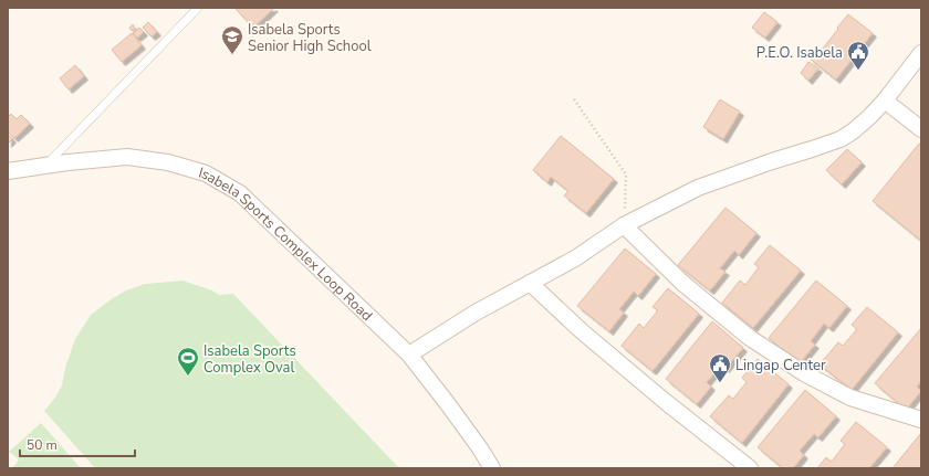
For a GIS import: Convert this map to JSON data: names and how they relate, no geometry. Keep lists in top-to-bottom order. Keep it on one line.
{"streets":{"street":["Isabela Sports Complex Loop Road"]},"places":{"school or university":["Isabela Sports Senior High School"],"public building":["P.E.O. Isabela","Lingap Center"],"sports":["Isabela Sports Complex Oval"]},"scale_bar":"50 m"}
